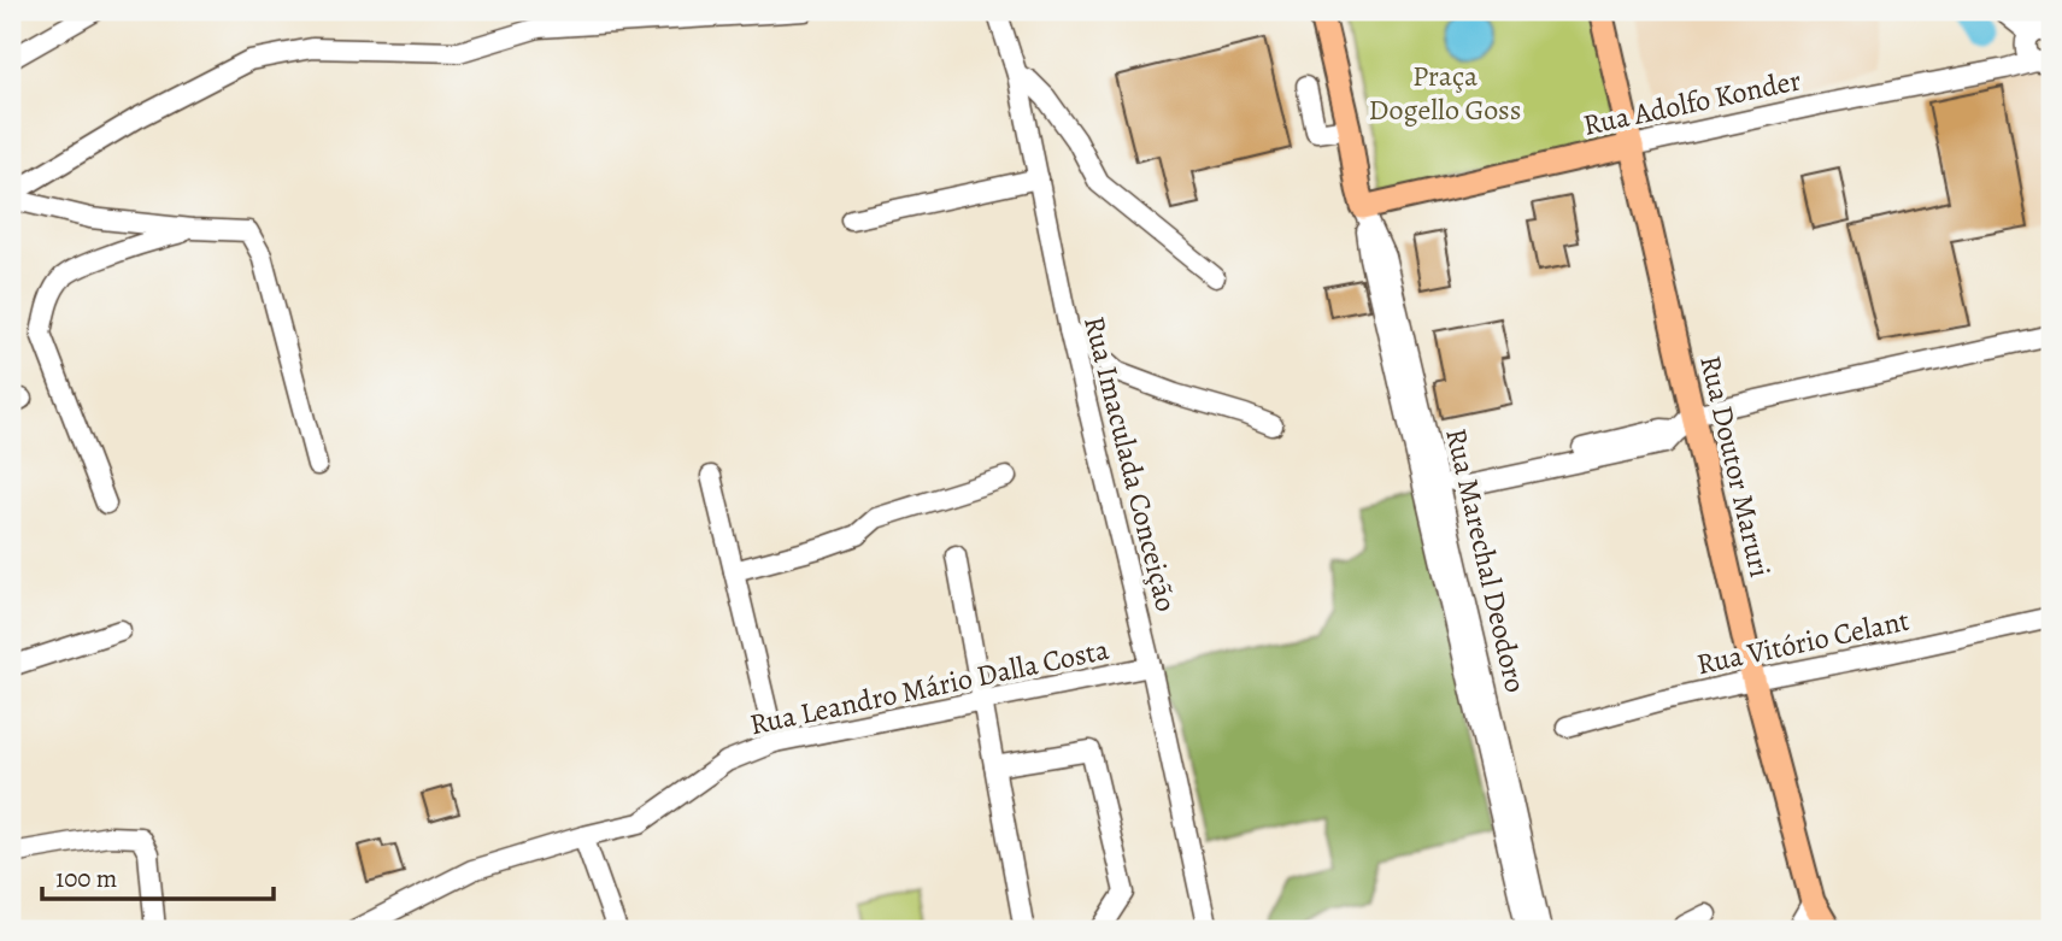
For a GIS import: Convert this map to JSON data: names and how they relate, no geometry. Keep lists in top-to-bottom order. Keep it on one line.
{"streets":{"main road":["Rua Adolfo Konder","Rua Doutor Maruri","Rua Marechal Deodoro"],"street":["Rua Imaculada Conceição","Rua Vitório Celant","Rua Leandro Mário Dalla Costa"]},"crossings":[["Rua Adolfo Konder","Rua Doutor Maruri"],["Rua Adolfo Konder","Rua Marechal Deodoro"],["Rua Imaculada Conceição","Rua Leandro Mário Dalla Costa"],["Rua Doutor Maruri","Rua Vitório Celant"]],"parks":["Praça Dogello Goss"],"scale_bar":"100 m"}
